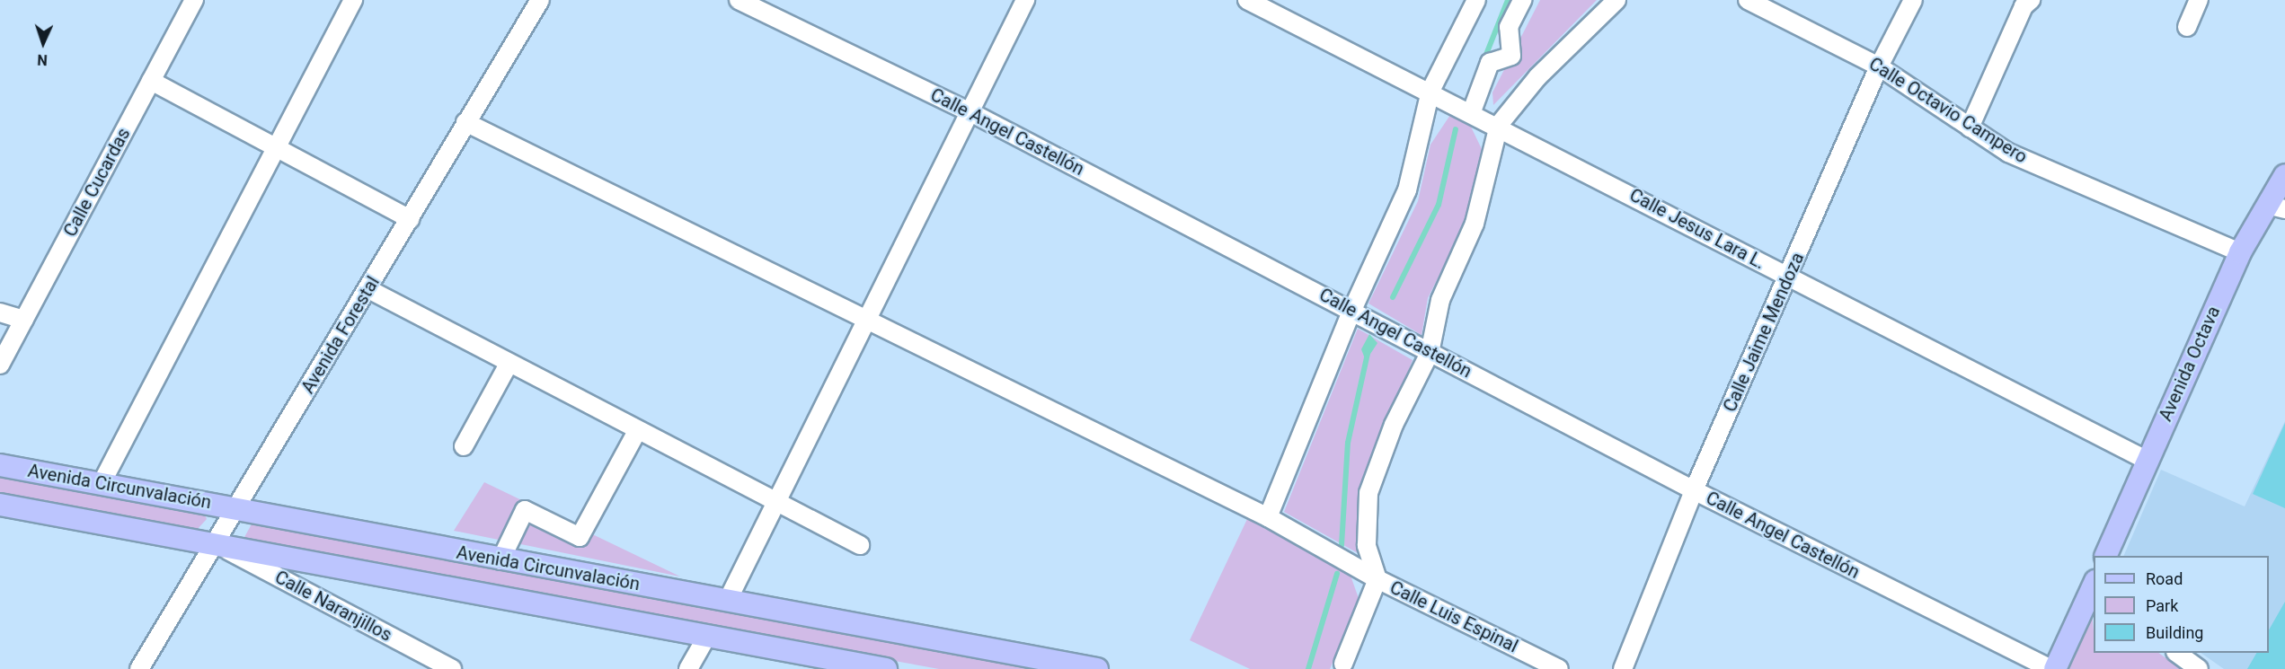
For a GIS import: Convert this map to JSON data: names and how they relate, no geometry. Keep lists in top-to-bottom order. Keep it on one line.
{"streets":{"main road":["Avenida Octava","Avenida Circunvalación"],"street":["Calle Octavio Campero","Calle Angel Castellón","Calle Cucardas","Calle Jesus Lara L.","Calle Jaime Mendoza","Avenida Forestal","Calle Naranjillos","Calle Luis Espinal"]},"crossings":[["Calle Octavio Campero","Calle Jaime Mendoza"],["Calle Octavio Campero","Avenida Octava"],["Calle Angel Castellón","Calle Jaime Mendoza"],["Calle Jesus Lara L.","Calle Jaime Mendoza"],["Calle Jesus Lara L.","Avenida Octava"],["Avenida Forestal","Avenida Circunvalación"],["Avenida Forestal","Calle Naranjillos"],["Avenida Forestal","Calle Luis Espinal"]],"legend":["Road","Park","Building"],"north":"bottom"}
